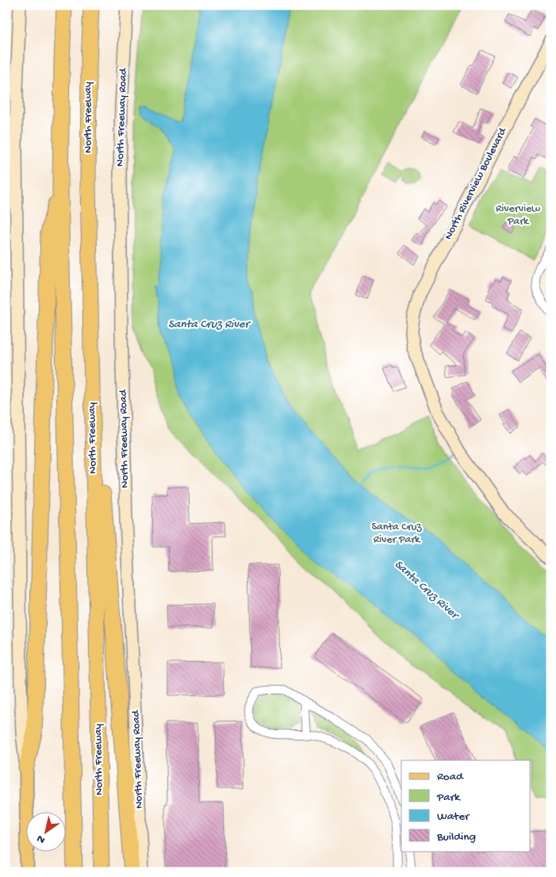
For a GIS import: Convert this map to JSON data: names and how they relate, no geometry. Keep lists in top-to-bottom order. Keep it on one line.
{"streets":{"highway":["North Freeway"],"main road":["North Freeway Road","North Riverview Boulevard"]},"water":["Santa Cruz River"],"parks":["Riverview Park","Santa Cruz River Park"],"legend":["Road","Park","Water","Building"],"north":"bottom left"}
